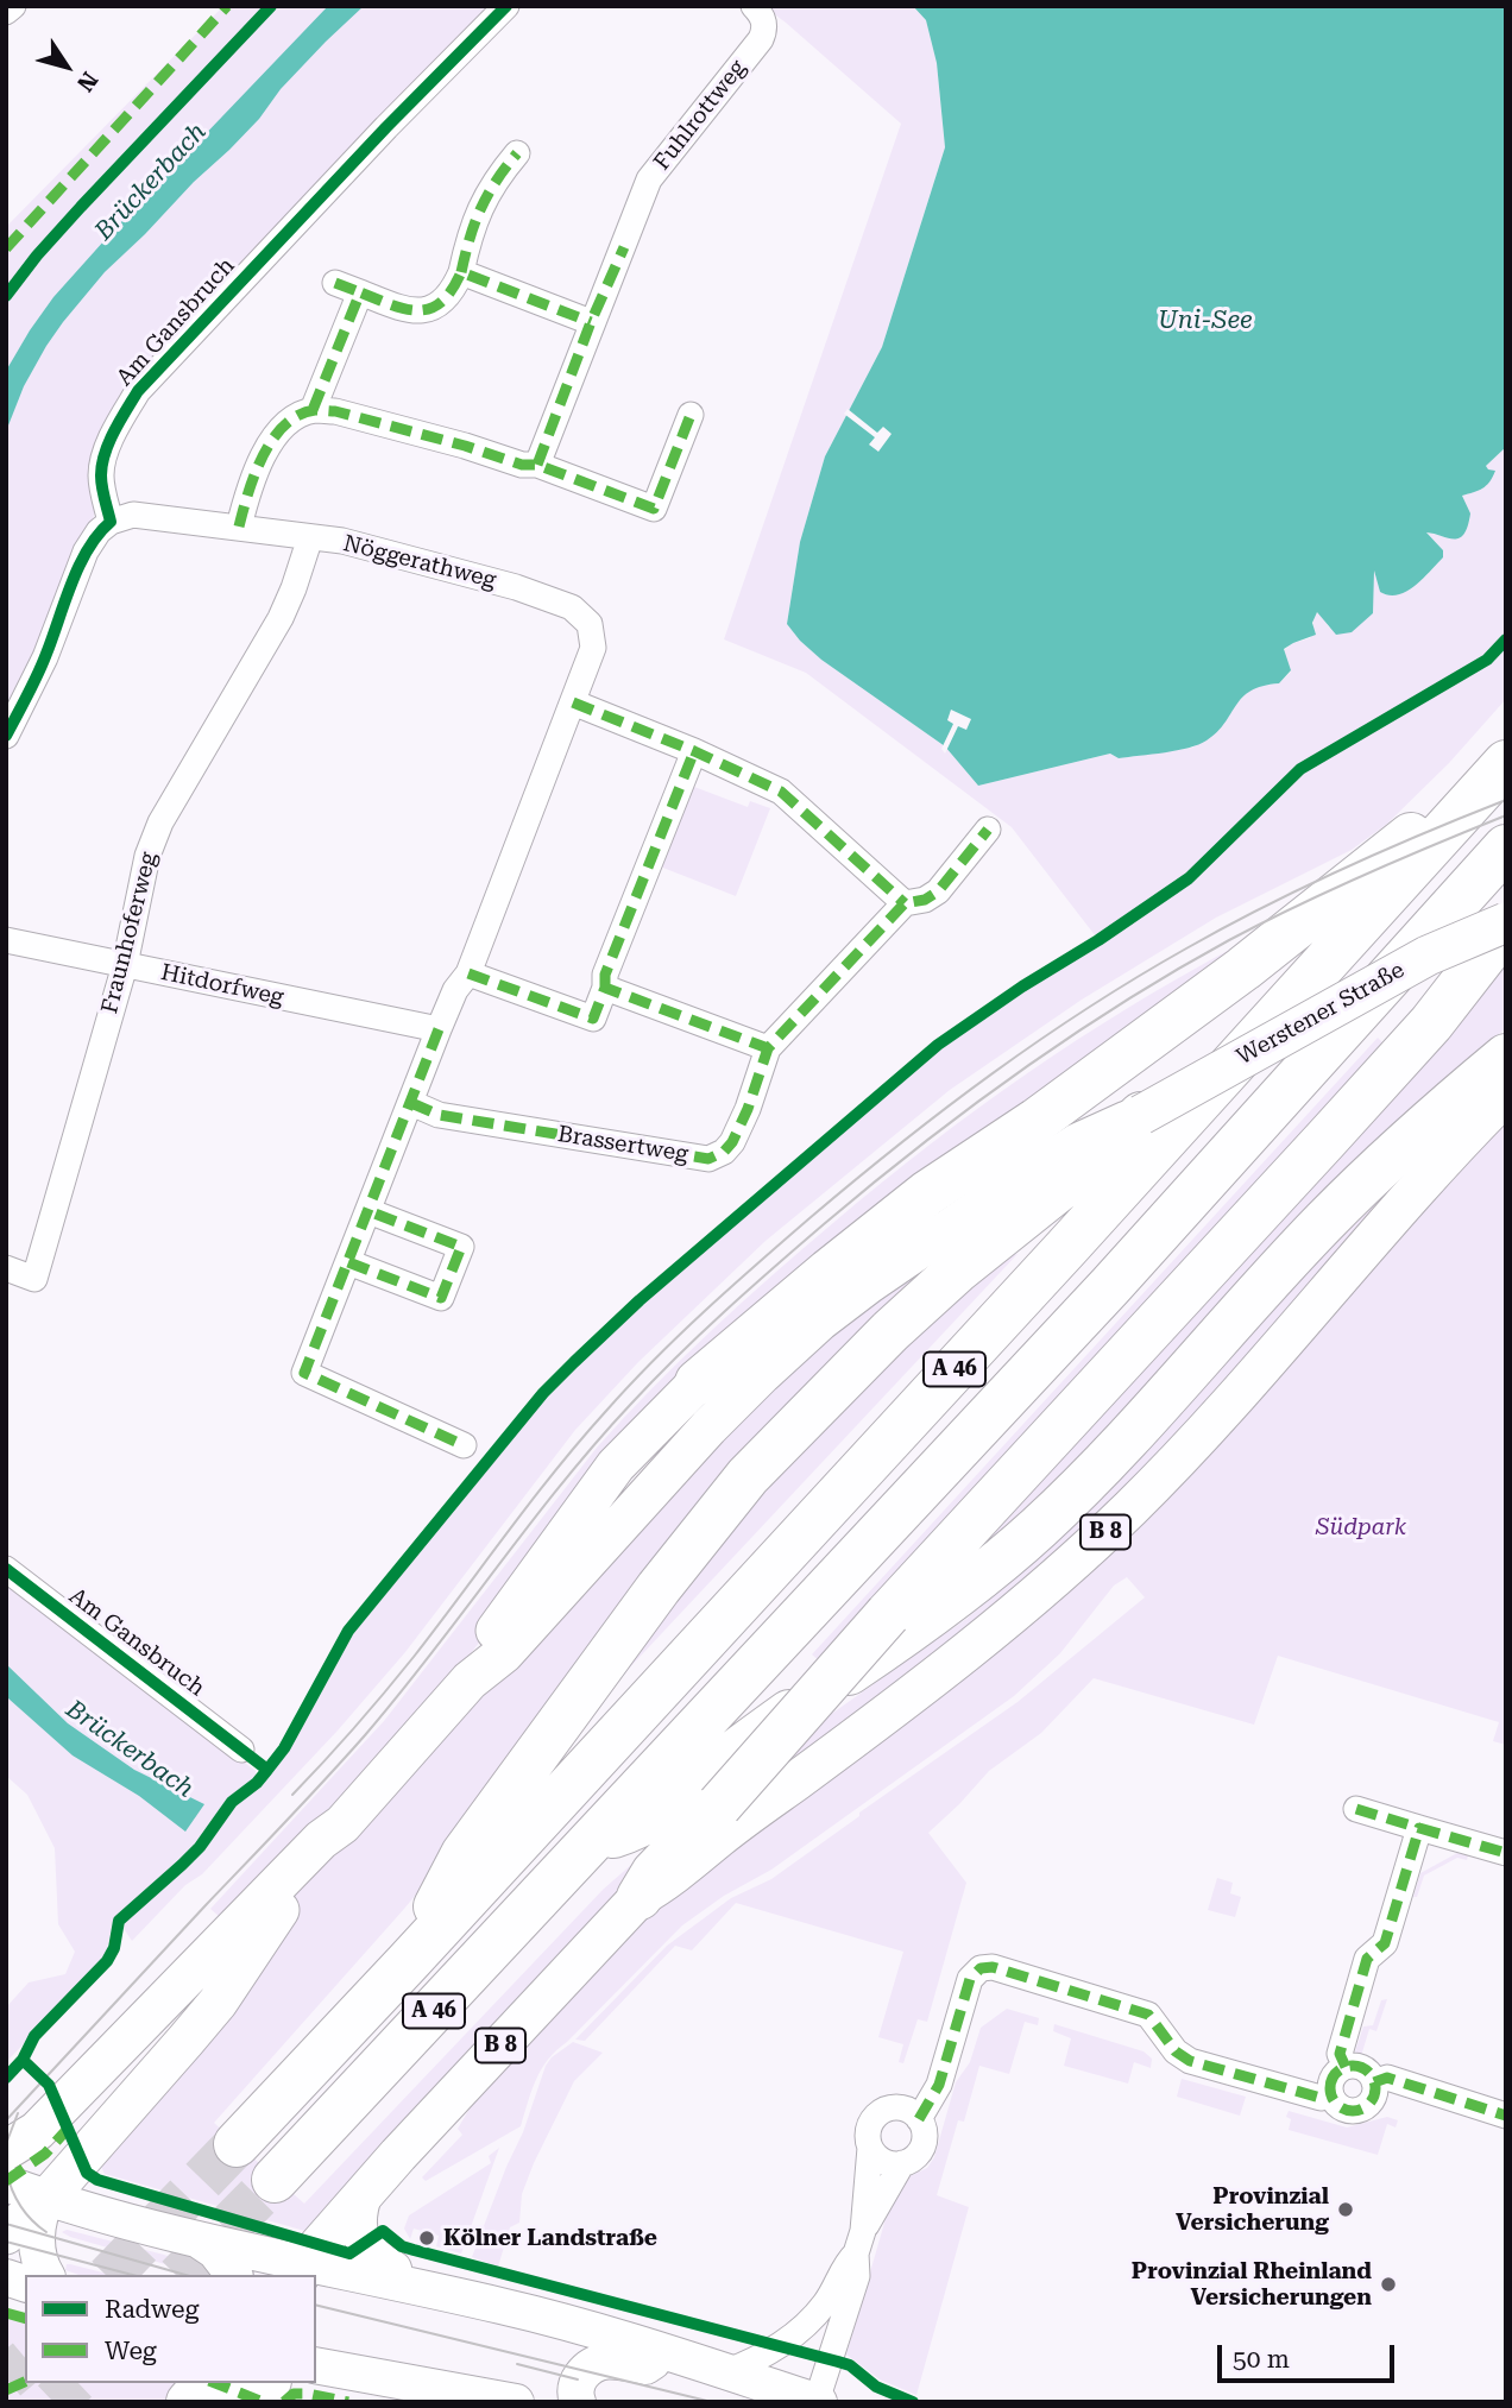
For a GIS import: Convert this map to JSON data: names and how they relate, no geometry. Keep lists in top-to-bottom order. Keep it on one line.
{"streets":{"highway":["A 46"],"main road":["Werstener Straße","B 8"],"street":["Fuhlrottweg","Am Gansbruch","Nöggerathweg","Fraunhoferweg","Hitdorfweg","Brassertweg"]},"crossings":[["Am Gansbruch","Nöggerathweg"],["Nöggerathweg","Fraunhoferweg"],["Fraunhoferweg","Hitdorfweg"],["Werstener Straße","A 46"]],"water":["Brückerbach","Uni-See"],"parks":["Südpark"],"places":["Provinzial Versicherung","Kölner Landstraße","Provinzial Rheinland Versicherungen"],"legend":["Radweg","Weg"],"scale_bar":"50 m","north":"bottom right"}
